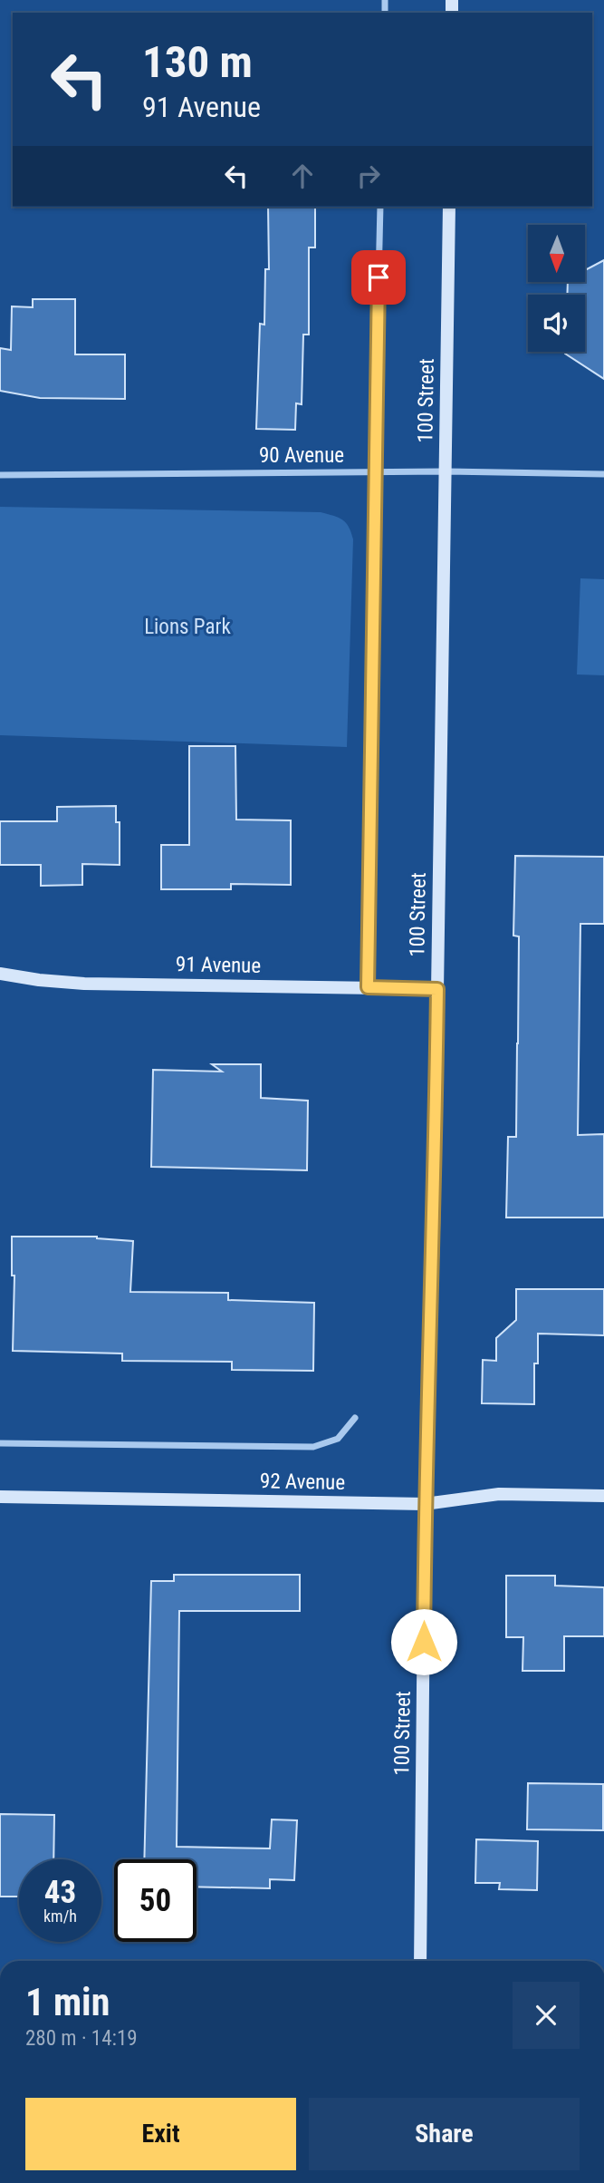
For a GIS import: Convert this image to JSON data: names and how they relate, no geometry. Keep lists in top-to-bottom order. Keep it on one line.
{"streets":{"main road":["100 Street","91 Avenue","92 Avenue"],"street":["90 Avenue"]},"crossings":[["100 Street","90 Avenue"],["100 Street","91 Avenue"],["100 Street","92 Avenue"]],"parks":["Lions Park"],"north":"bottom","page":{"turn":["130 m","91 Avenue"],"speed":"43 km/h","limit":"50","heading":["1 min","280 m · 14:19"],"buttons":["Exit","Share"]}}
